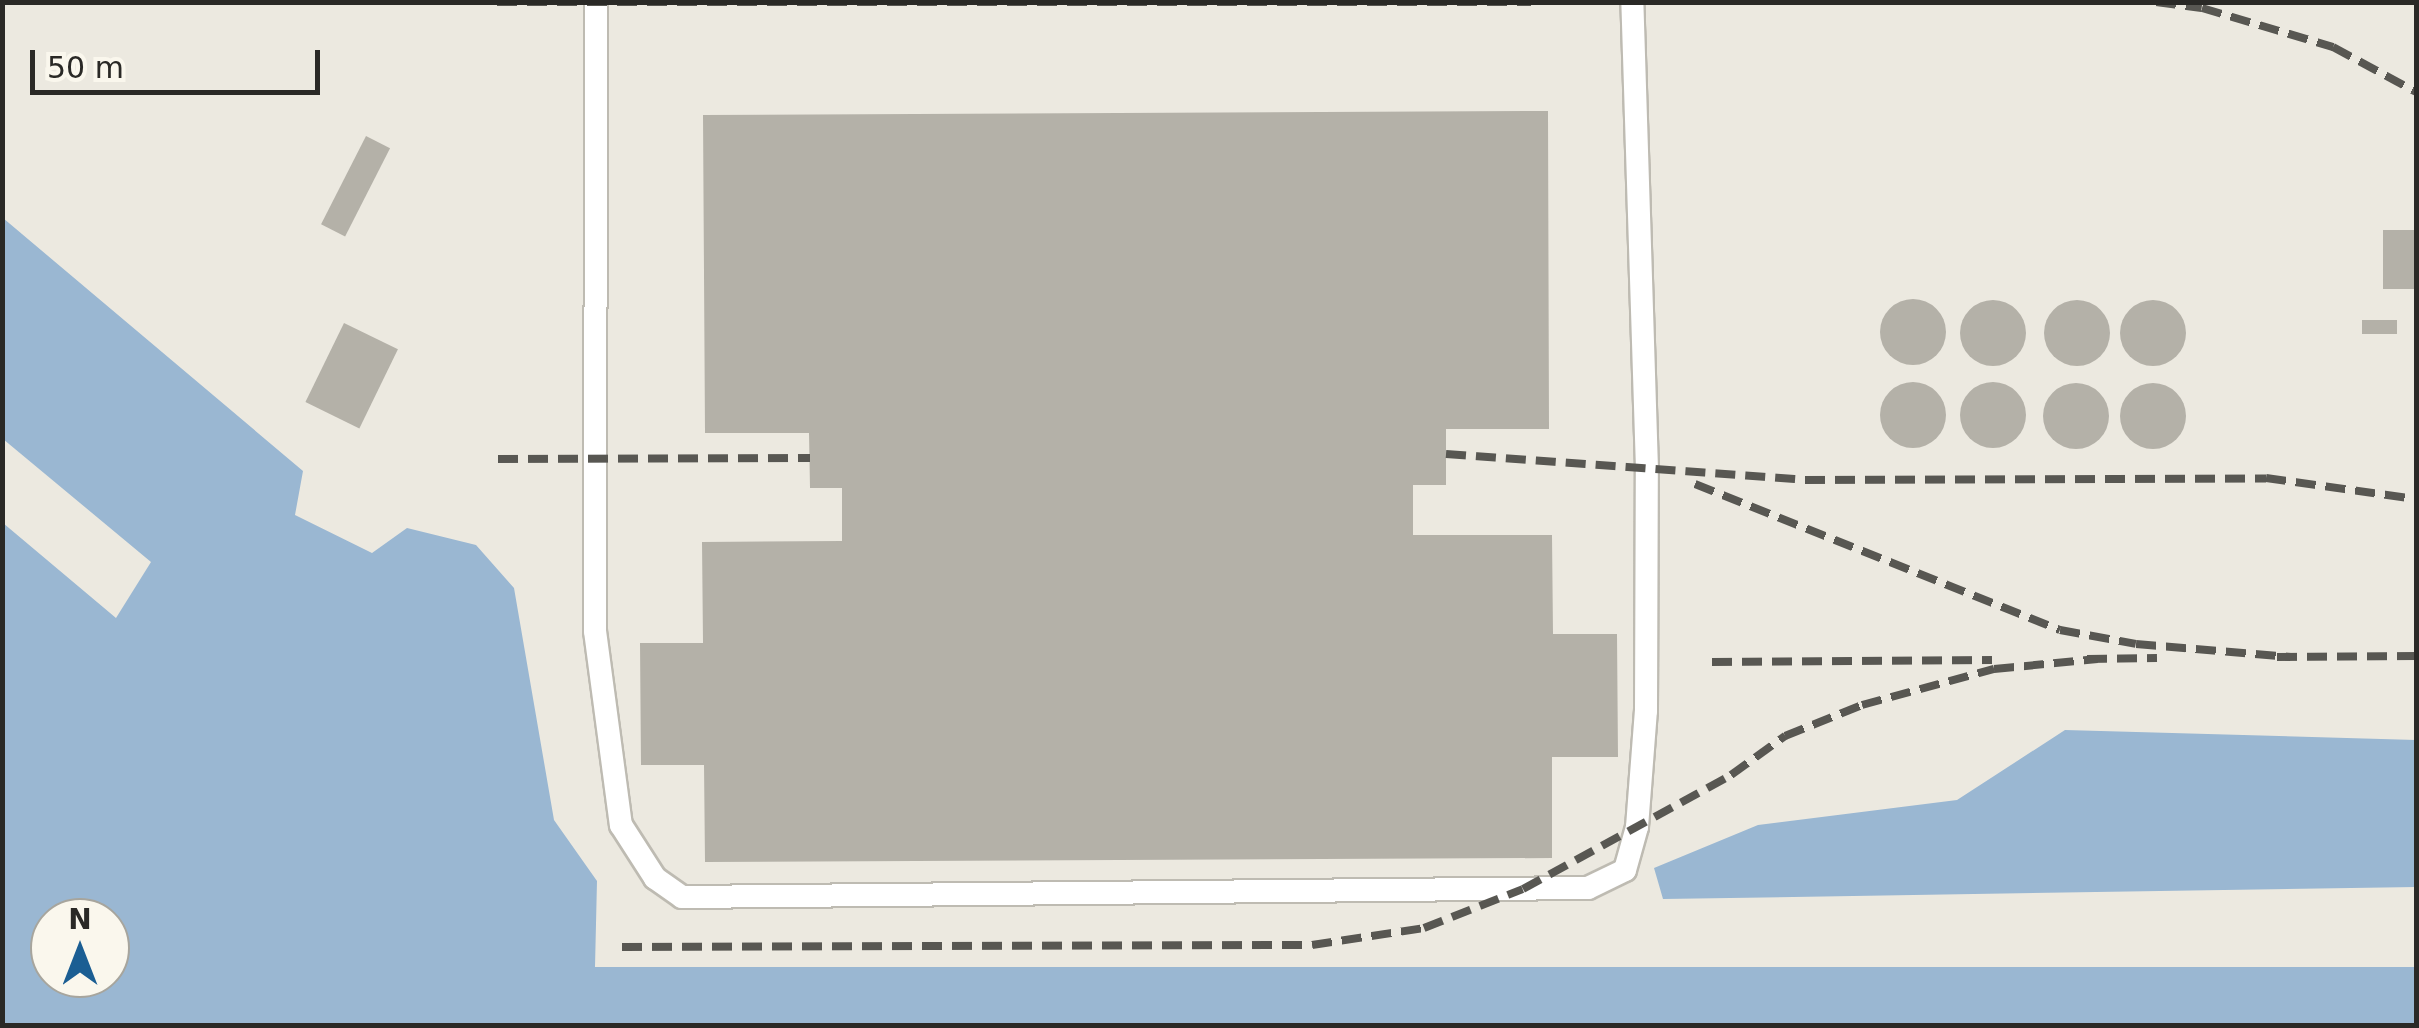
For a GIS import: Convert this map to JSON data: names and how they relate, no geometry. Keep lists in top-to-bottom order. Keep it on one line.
{"scale_bar":"50 m","north":"top"}
